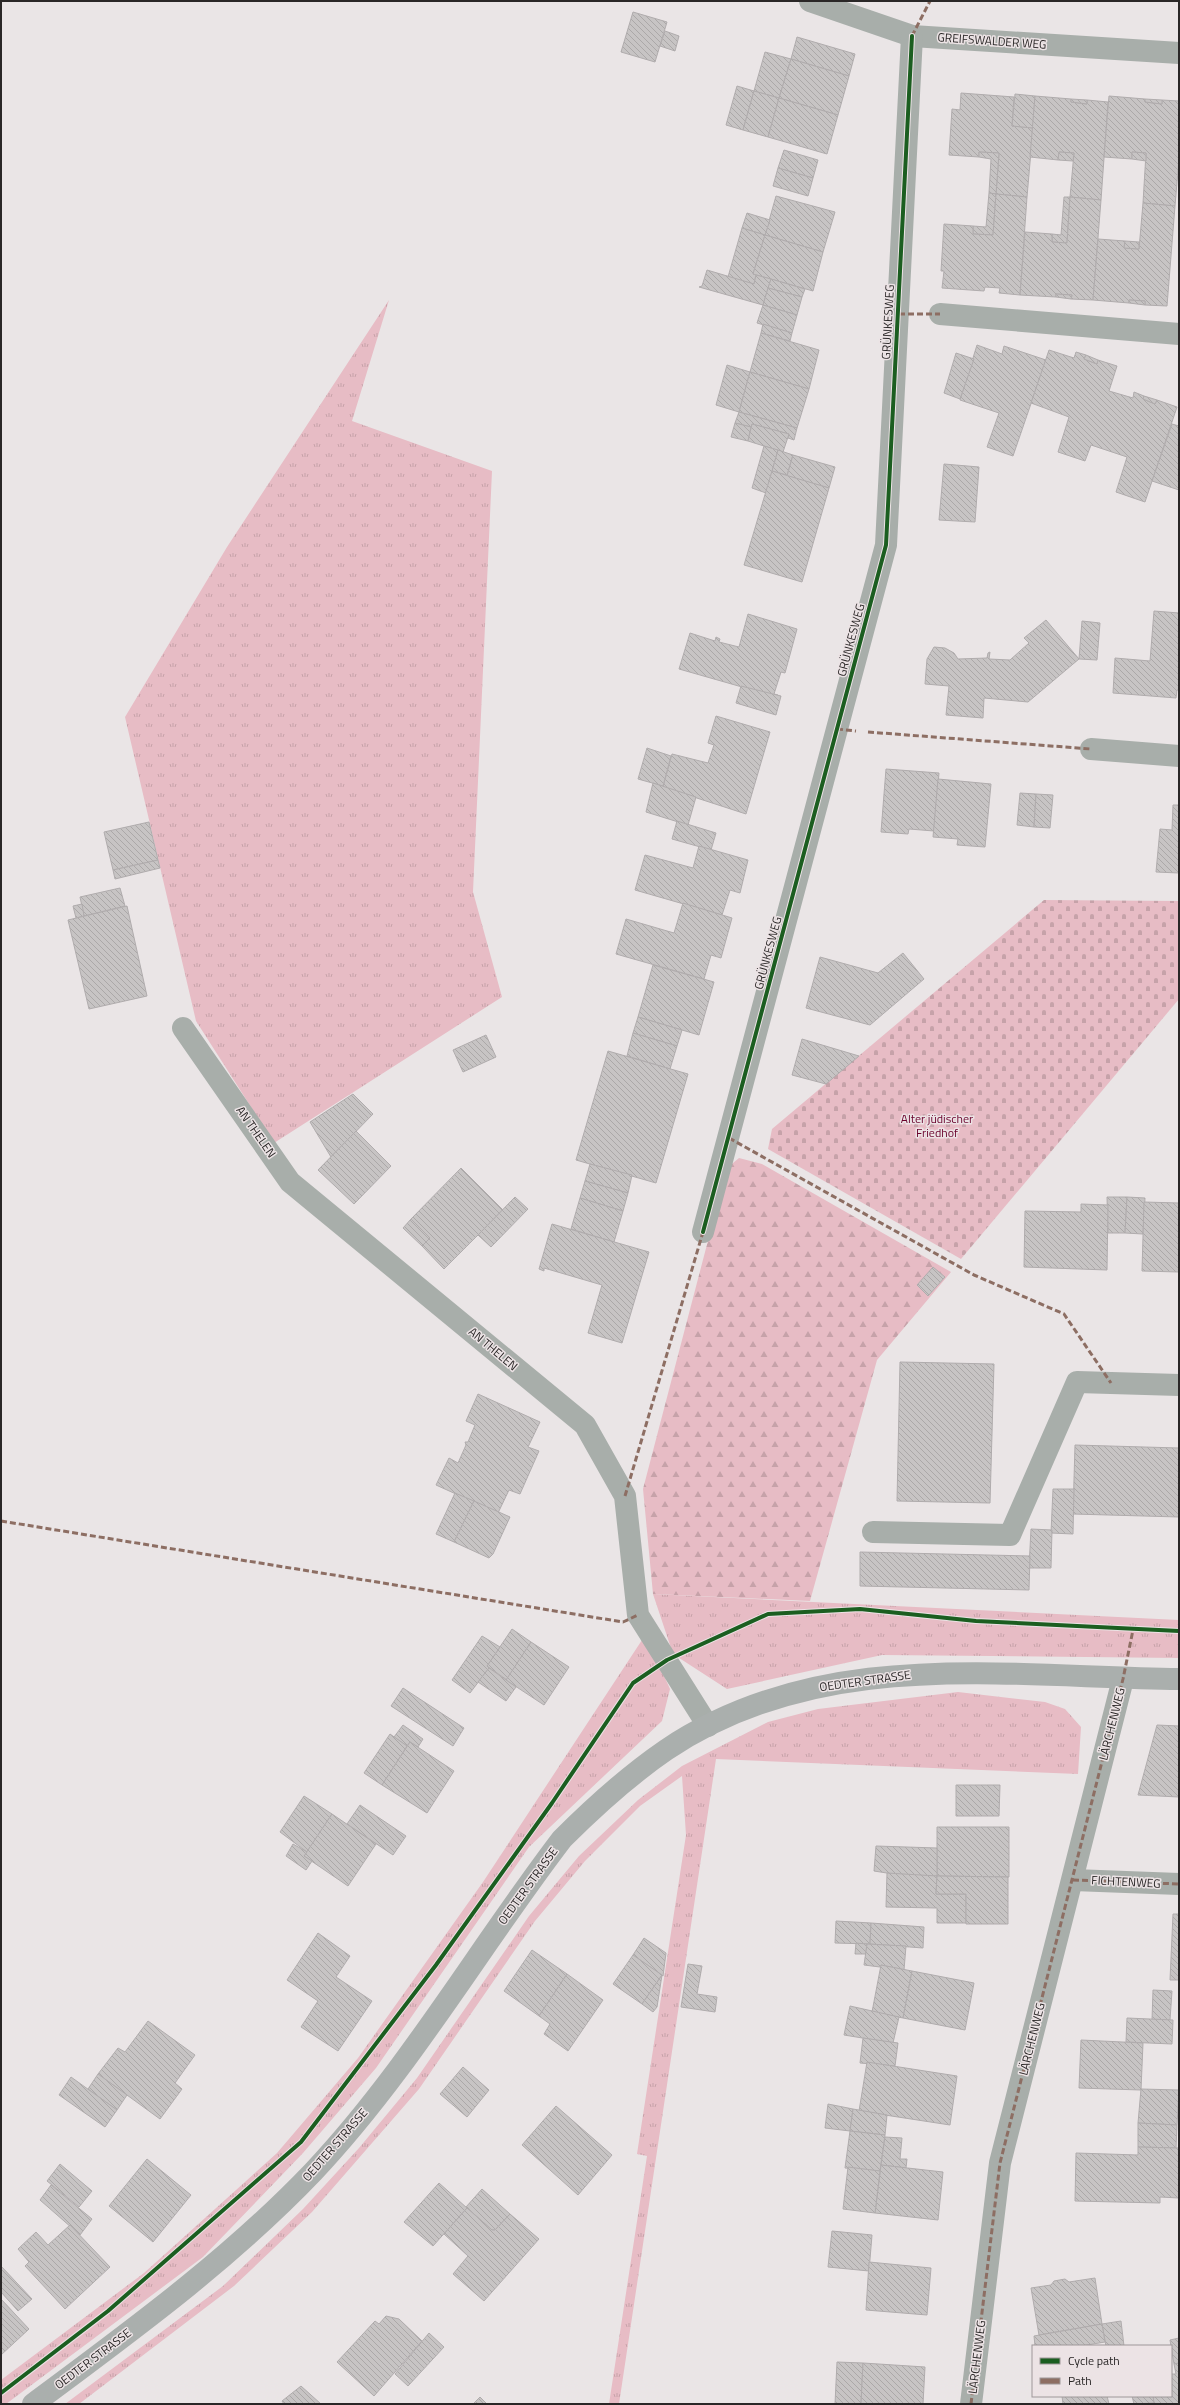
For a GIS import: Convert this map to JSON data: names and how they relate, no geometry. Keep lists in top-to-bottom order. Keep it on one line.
{"streets":{"main road":["OEDTER STRASSE"],"street":["GREIFSWALDER WEG","GRÜNKESWEG","AN THELEN","LÄRCHENWEG","FICHTENWEG"]},"crossings":[["GREIFSWALDER WEG","GRÜNKESWEG"],["AN THELEN","OEDTER STRASSE"],["OEDTER STRASSE","LÄRCHENWEG"],["LÄRCHENWEG","FICHTENWEG"]],"parks":["Alter jüdischer Friedhof"],"legend":["Cycle path","Path"]}
